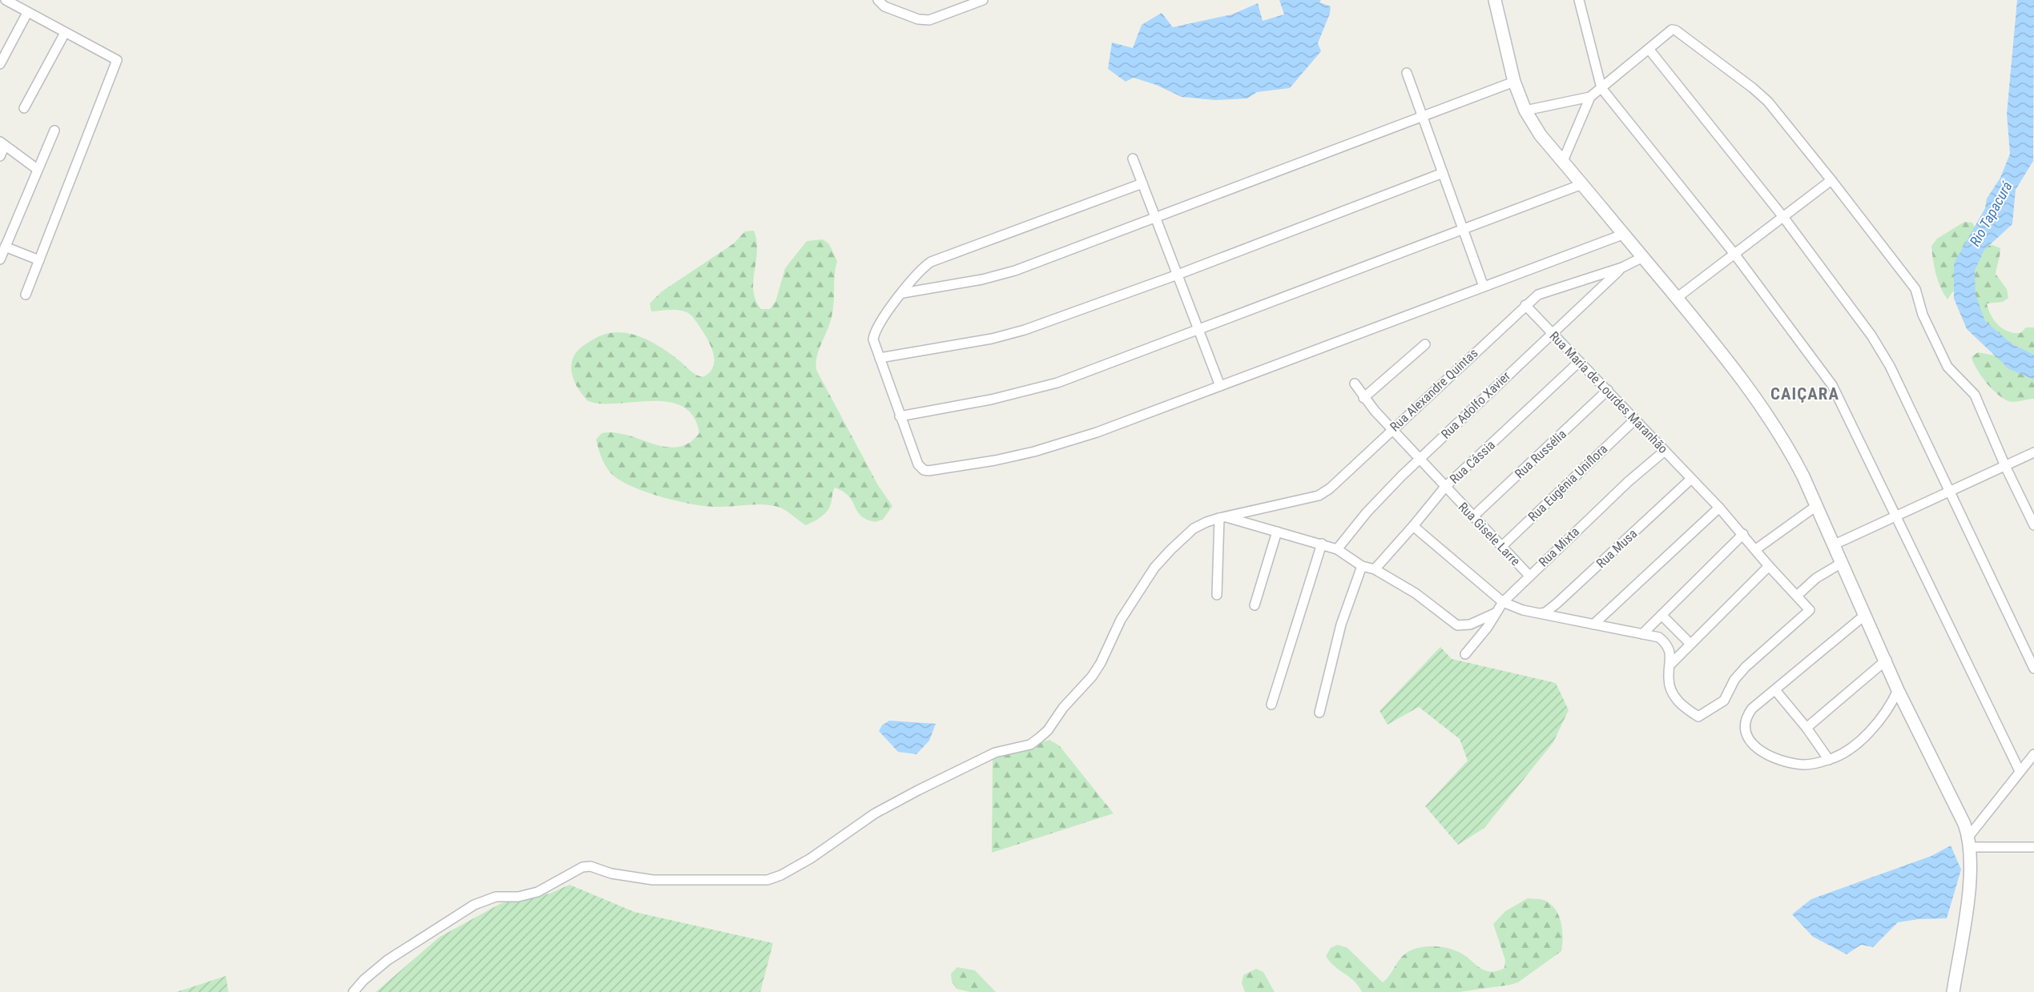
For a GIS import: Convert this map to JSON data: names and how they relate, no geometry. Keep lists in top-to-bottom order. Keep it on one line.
{"streets":{"street":["Rua Alexandre Quintas","Rua Maria de Lourdes Maranhão","Rua Adolfo Xavier","Rua Russélia","Rua Cássia","Rua Eugênia Uniflora","Rua Gisele Larre","Rua Mixta","Rua Musa"]},"crossings":[["Rua Alexandre Quintas","Rua Maria de Lourdes Maranhão"],["Rua Alexandre Quintas","Rua Adolfo Xavier"],["Rua Alexandre Quintas","Rua Gisele Larre"],["Rua Maria de Lourdes Maranhão","Rua Adolfo Xavier"],["Rua Maria de Lourdes Maranhão","Rua Russélia"],["Rua Maria de Lourdes Maranhão","Rua Cássia"],["Rua Maria de Lourdes Maranhão","Rua Eugênia Uniflora"],["Rua Maria de Lourdes Maranhão","Rua Mixta"],["Rua Maria de Lourdes Maranhão","Rua Musa"],["Rua Adolfo Xavier","Rua Gisele Larre"],["Rua Russélia","Rua Gisele Larre"],["Rua Cássia","Rua Gisele Larre"],["Rua Eugênia Uniflora","Rua Gisele Larre"],["Rua Gisele Larre","Rua Mixta"]],"districts":["CAIÇARA"],"water":["Rio Tapacurá"]}
